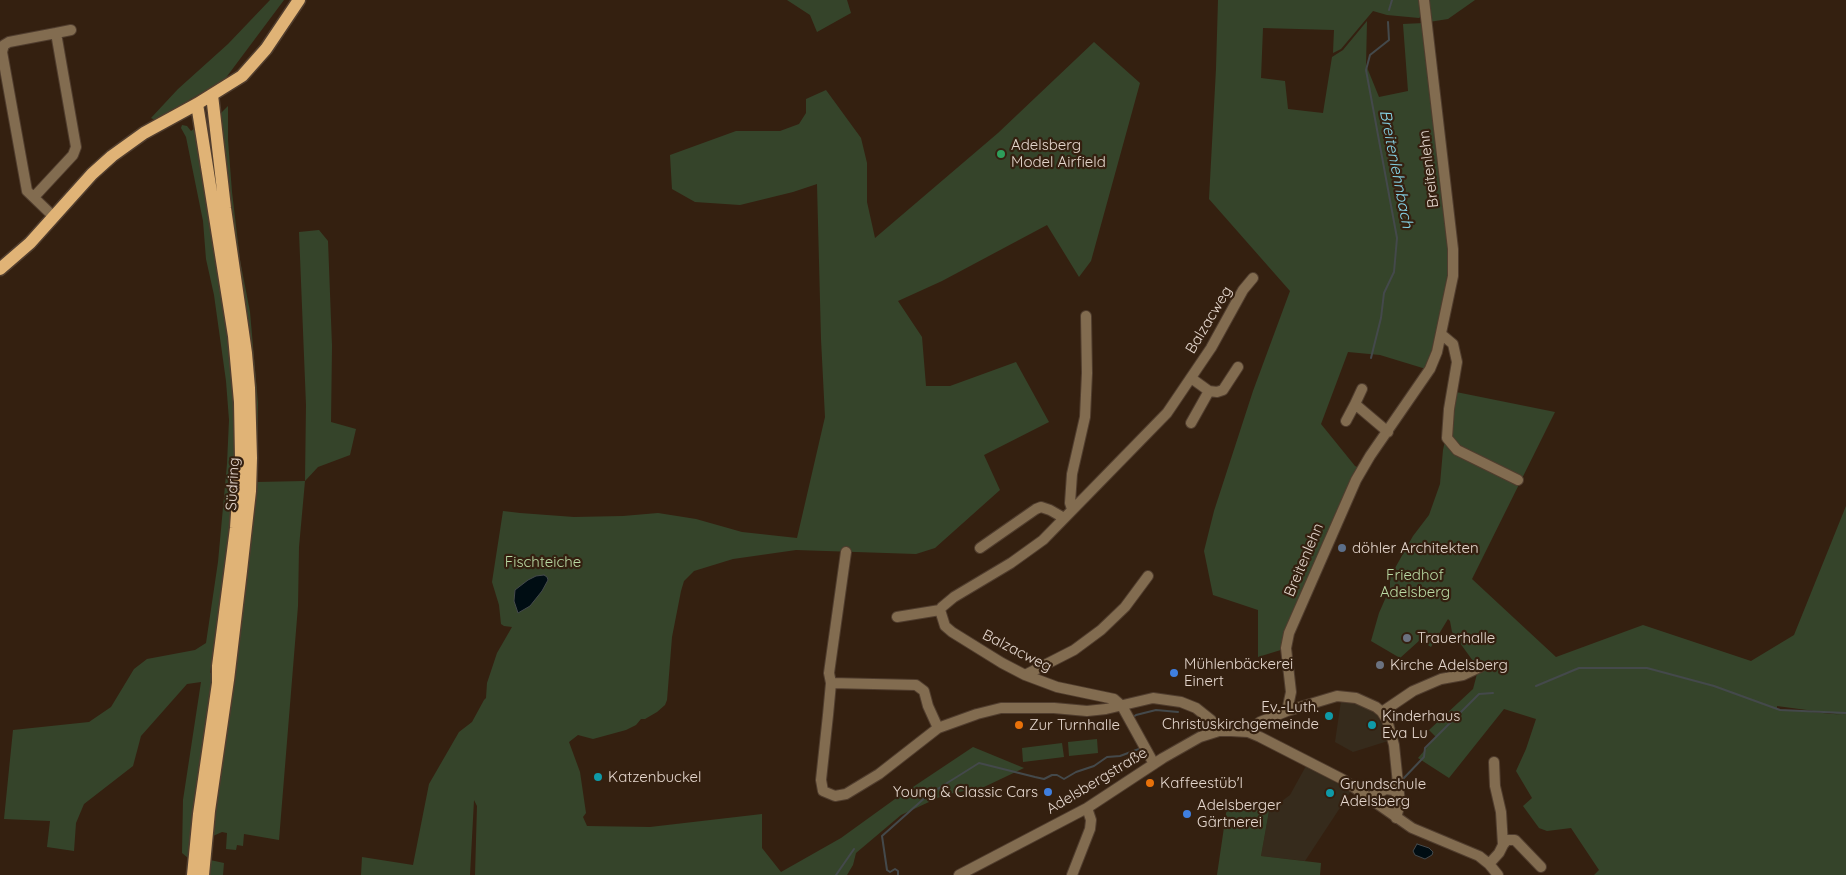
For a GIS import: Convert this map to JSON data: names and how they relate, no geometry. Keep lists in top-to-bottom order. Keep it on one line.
{"streets":{"main road":["Südring"],"street":["Breitenlehn","Balzacweg","Adelsbergstraße"]},"water":["Breitenlehnbach"],"parks":["Fischteiche","Friedhof Adelsberg"],"places":["Adelsberg Model Airfield","döhler Architekten","Trauerhalle","Kirche Adelsberg","Mühlenbäckerei Einert","Ev.-Luth. Christuskirchgemeinde","Zur Turnhalle","Kinderhaus Eva Lu","Katzenbuckel","Kaffeestüb'l","Young & Classic Cars","Grundschule Adelsberg","Adelsberger Gärtnerei"]}
